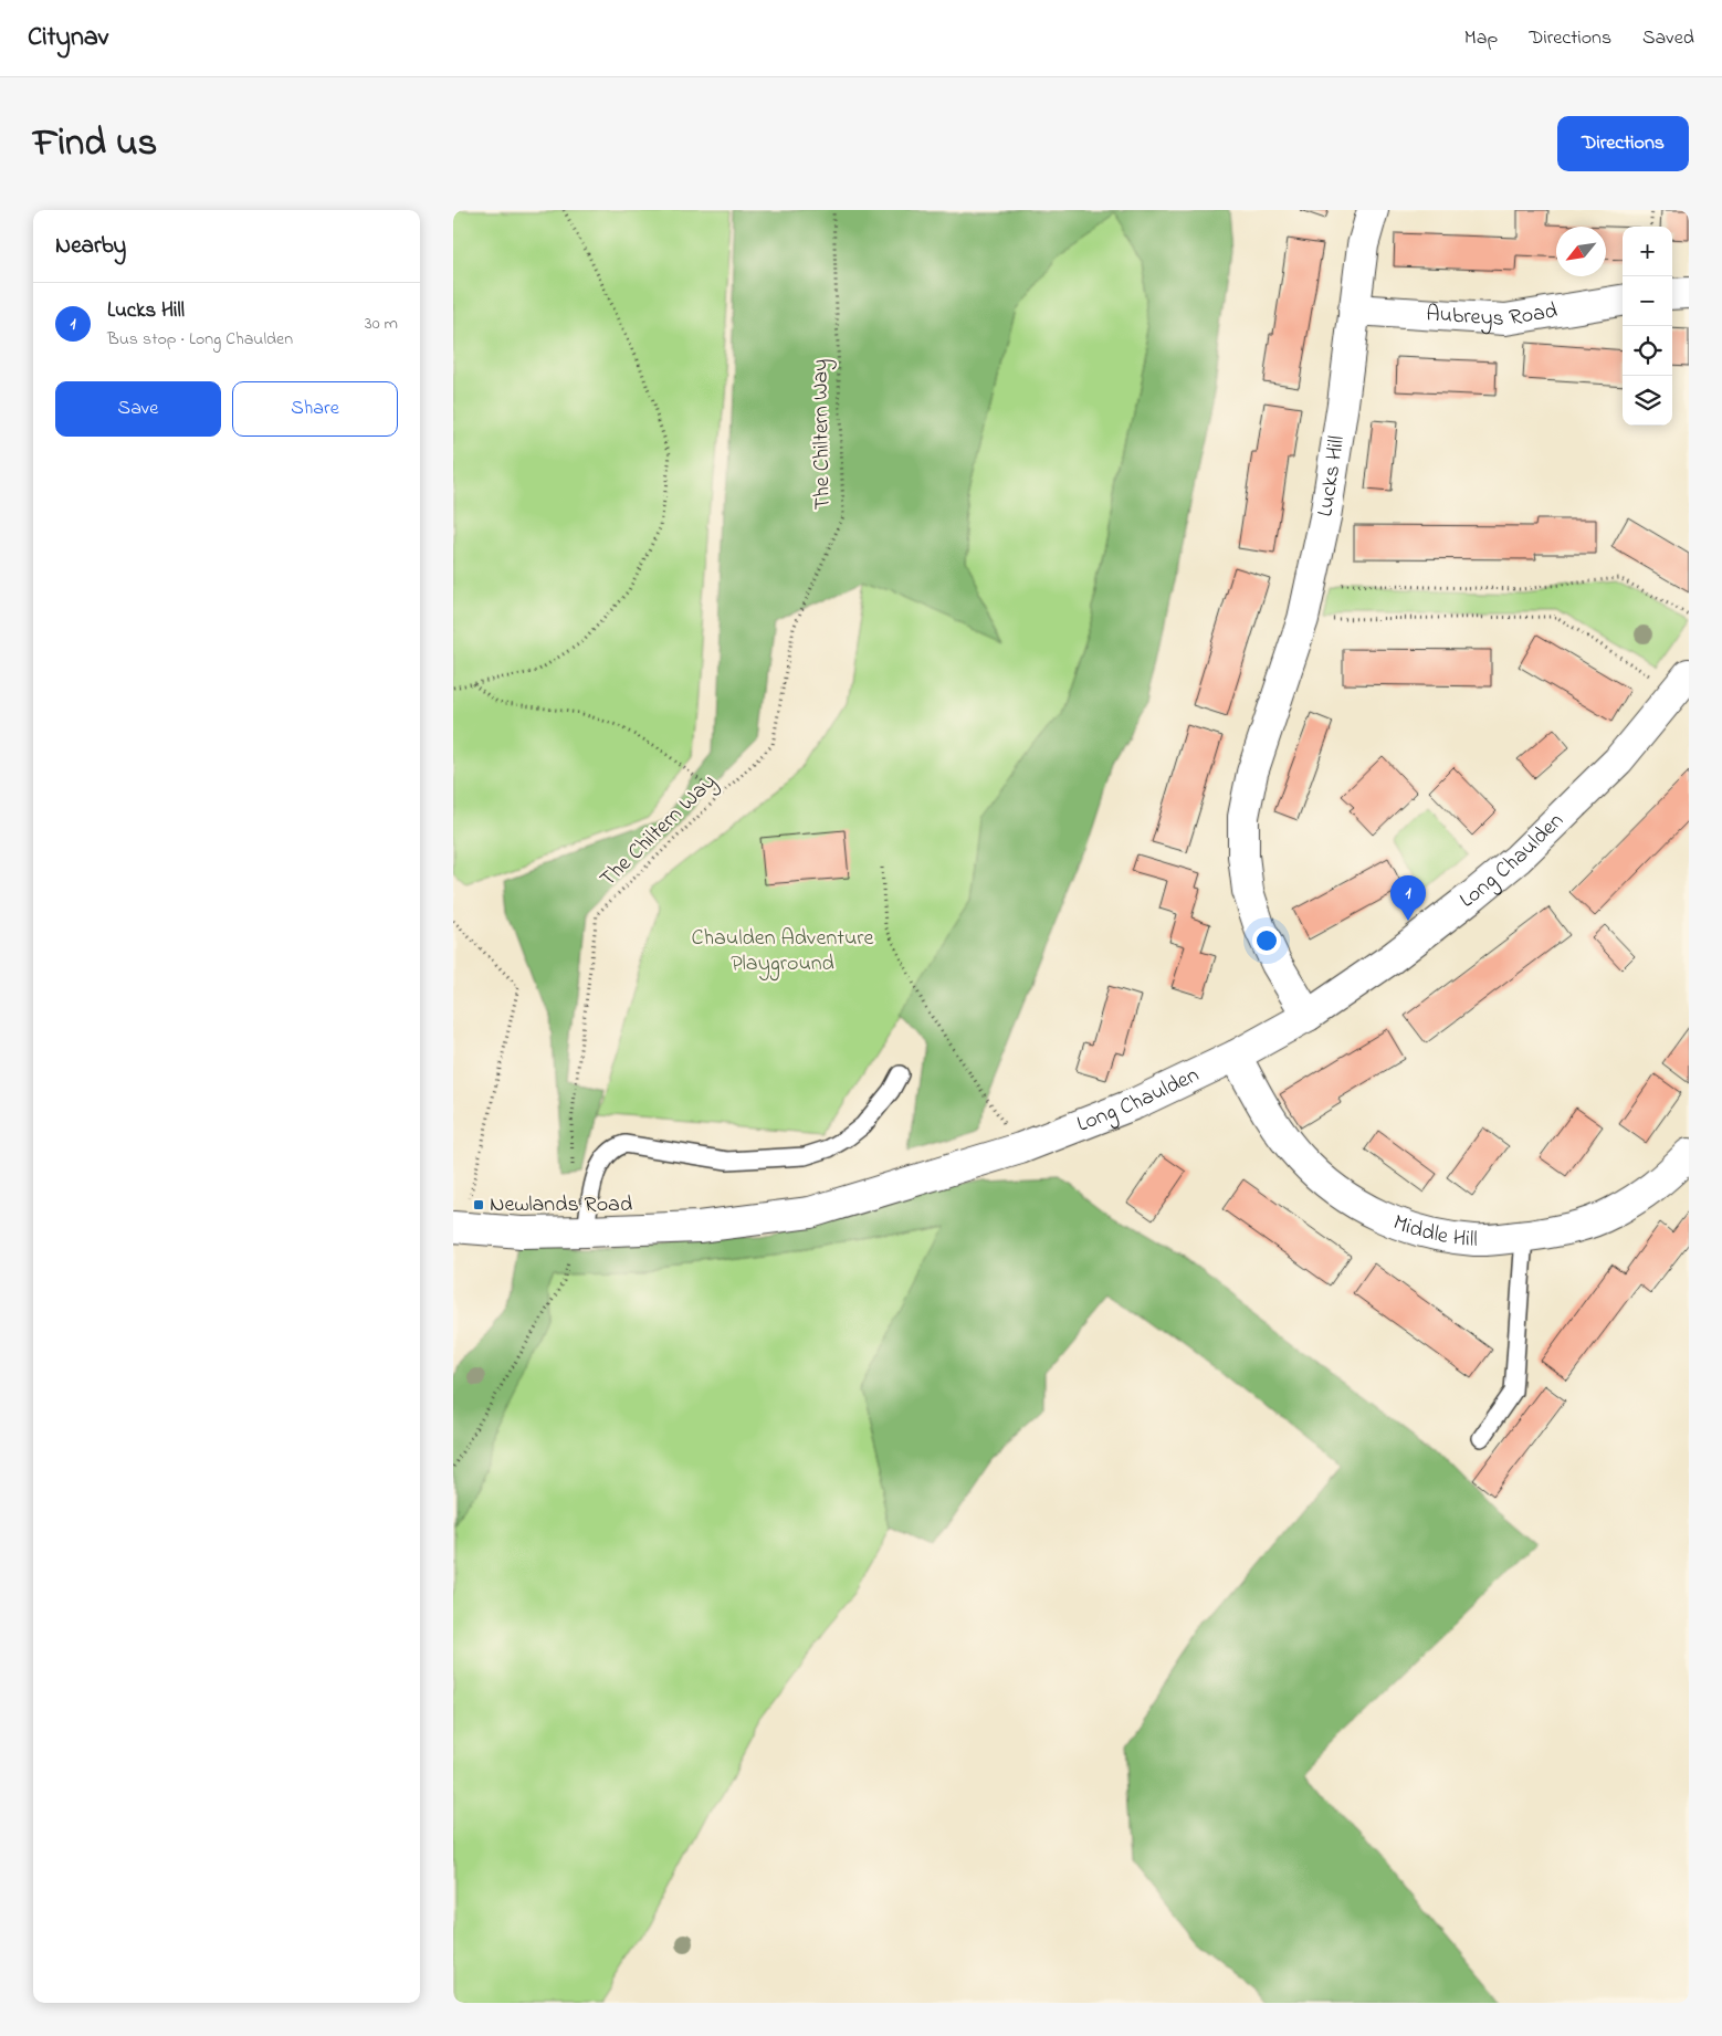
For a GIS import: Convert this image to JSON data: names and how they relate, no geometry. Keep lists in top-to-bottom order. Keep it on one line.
{"streets":{"street":["Aubreys Road","Lucks Hill","Long Chaulden","Middle Hill"],"path":["The Chiltern Way"]},"crossings":[["Aubreys Road","Lucks Hill"],["Lucks Hill","Long Chaulden"],["Long Chaulden","Middle Hill"]],"parks":["Chaulden Adventure Playground"],"places":{"transit":["Newlands Road"]},"north":"bottom left","page":{"header":"Citynav","nav":["Map","Directions","Saved"],"title":"Find us","buttons":["Directions",["Save","Share"]],"heading":"Nearby","map_buttons":["+","−"],"list":[{"mark":"1","name":"Lucks Hill","note":"Bus stop · Long Chaulden","value":"30 m"}],"pins":"1"}}
